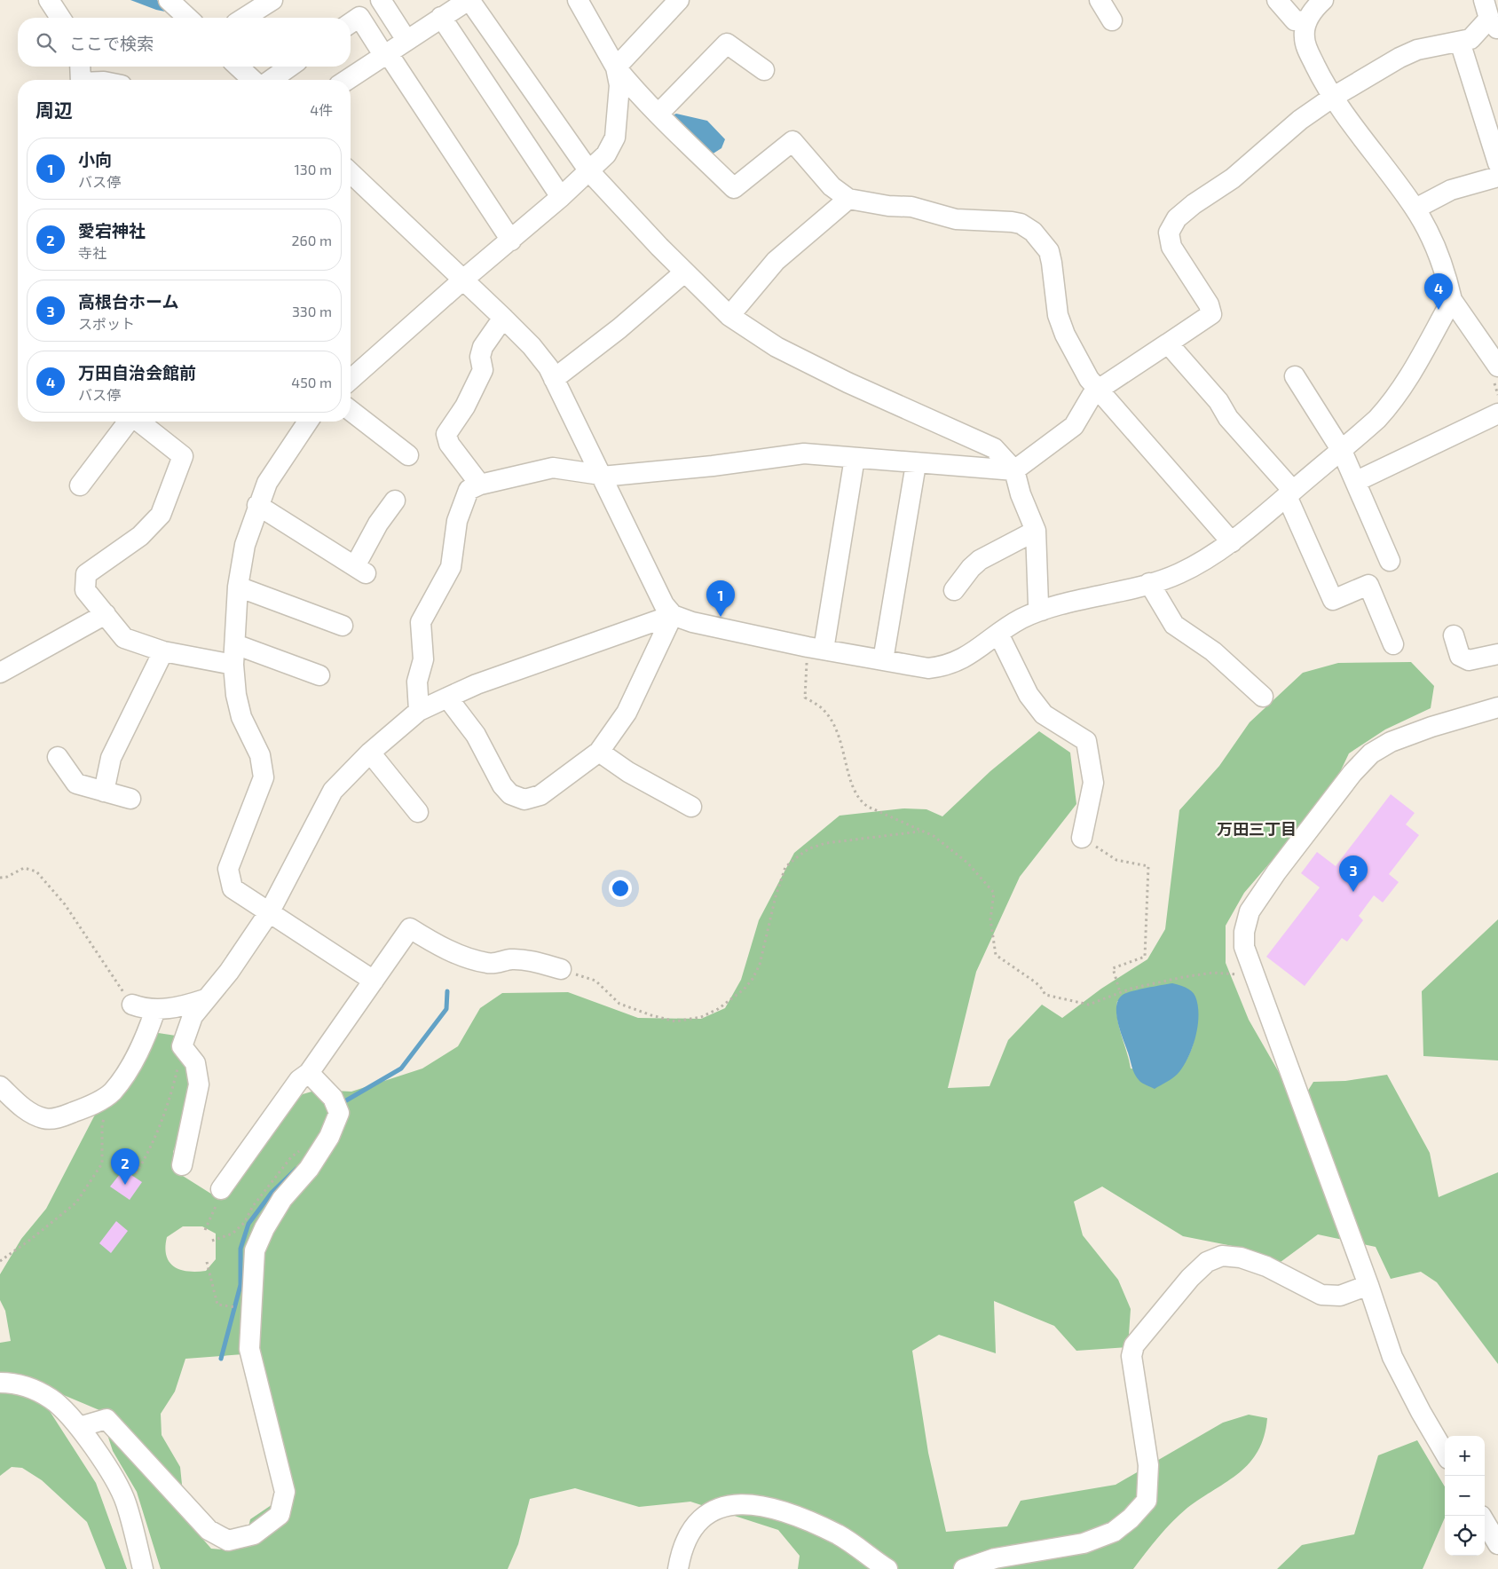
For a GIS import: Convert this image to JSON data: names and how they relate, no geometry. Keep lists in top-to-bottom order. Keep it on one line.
{"districts":["万田三丁目"],"page":{"search":"ここで検索","heading":["周辺","4件"],"list":[{"mark":"1","name":"小向","note":"バス停","value":"130 m"},{"mark":"2","name":"愛宕神社","note":"寺社","value":"260 m"},{"mark":"3","name":"高根台ホーム","note":"スポット","value":"330 m"},{"mark":"4","name":"万田自治会館前","note":"バス停","value":"450 m"}],"pins":["4","1","3","2"],"map_buttons":["+","−"]}}
